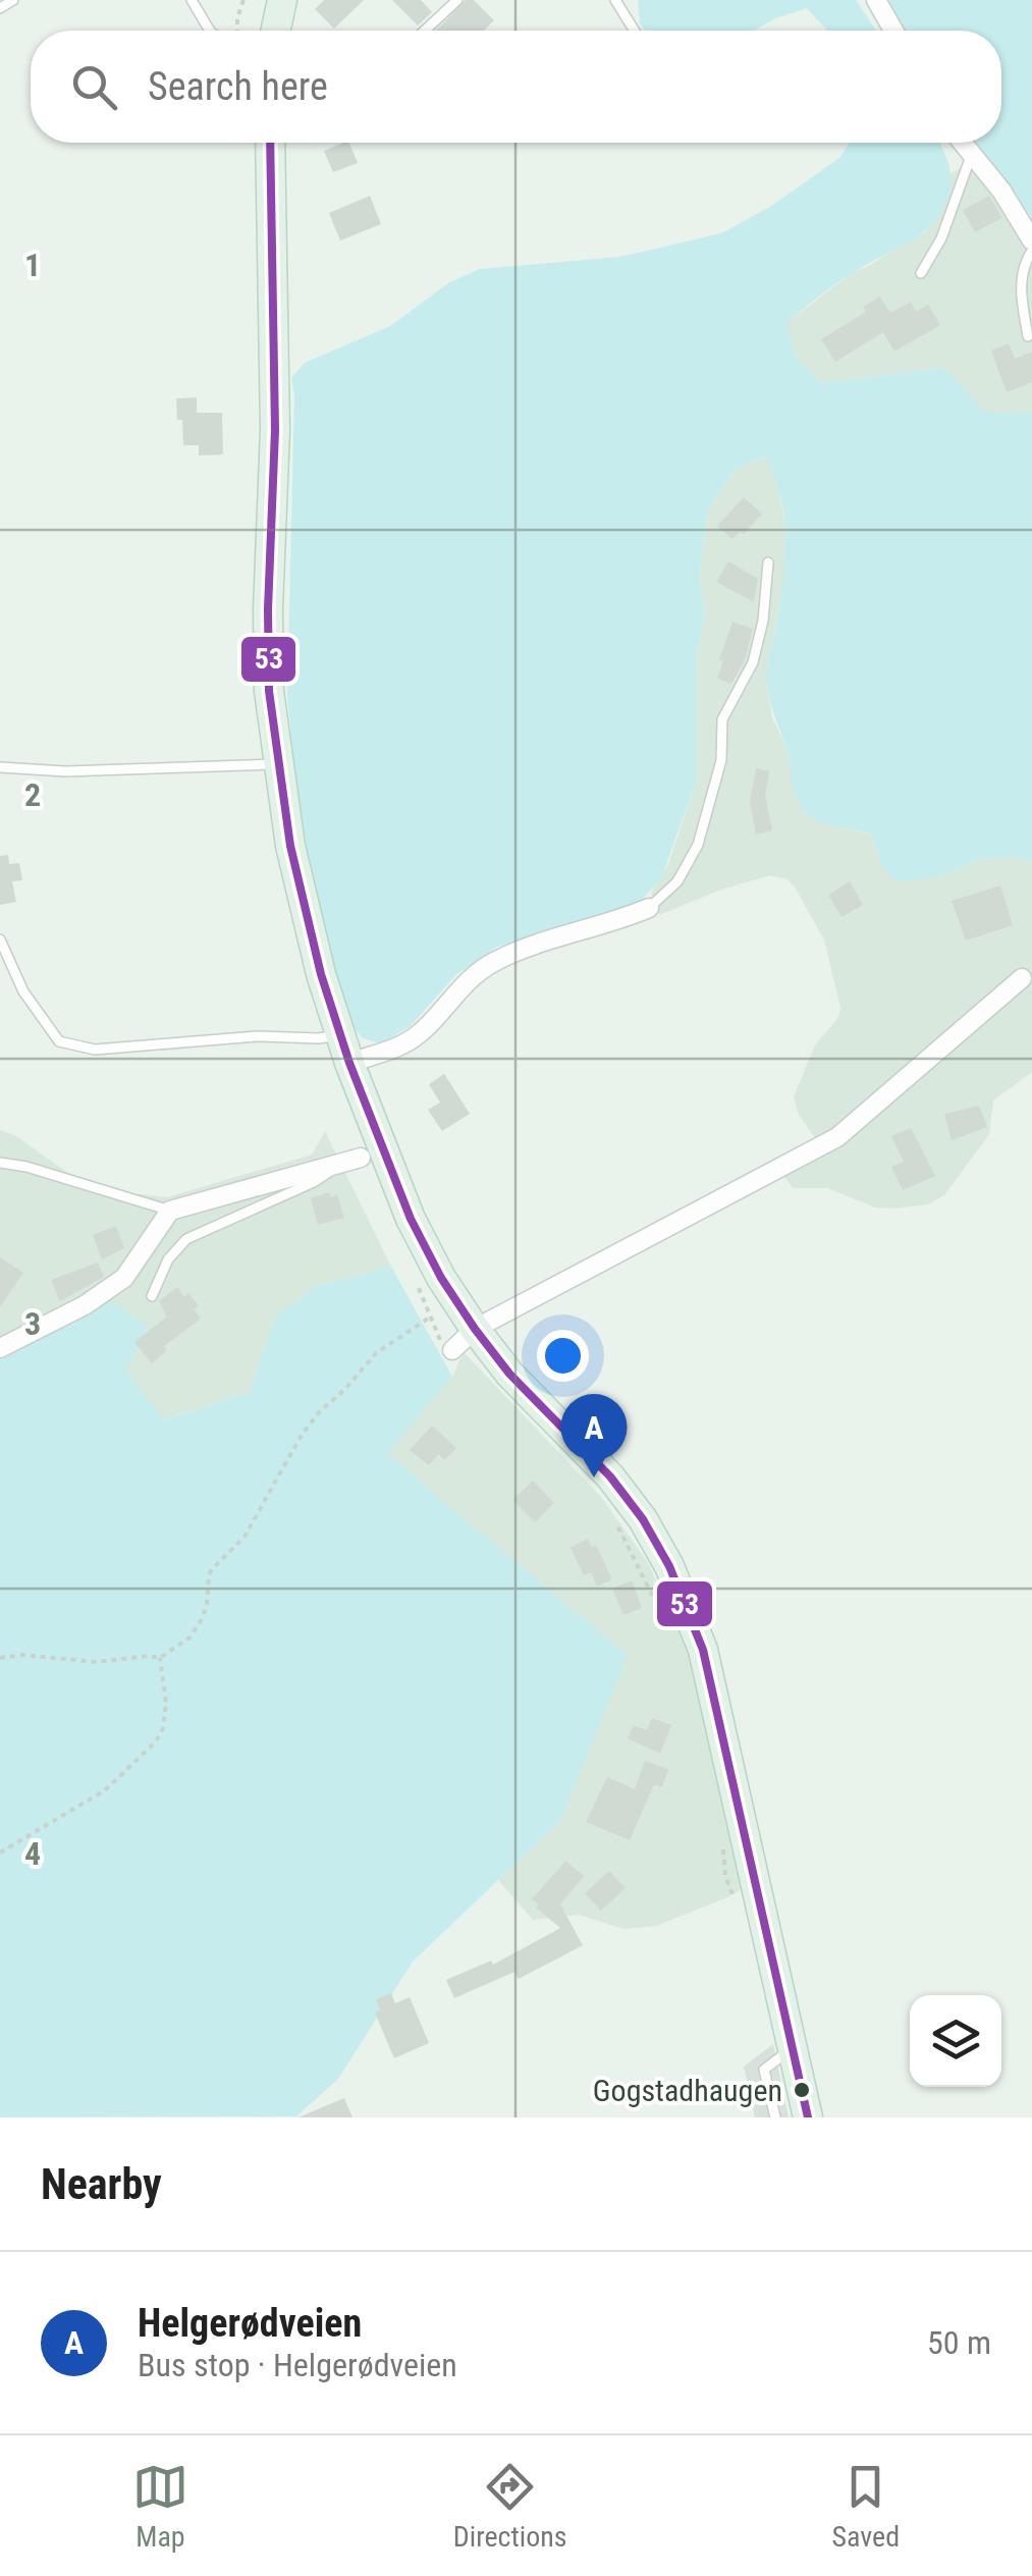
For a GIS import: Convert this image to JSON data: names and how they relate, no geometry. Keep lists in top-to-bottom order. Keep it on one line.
{"places":["Gogstadhaugen"],"lines":["transit line 53"],"page":{"search":"Search here","pins":"A","heading":"Nearby","list":[{"mark":"A","name":"Helgerødveien","note":"Bus stop · Helgerødveien","value":"50 m"}],"nav":["Map","Directions","Saved"]},"grid":{"rows":["1","2","3","4"]}}
